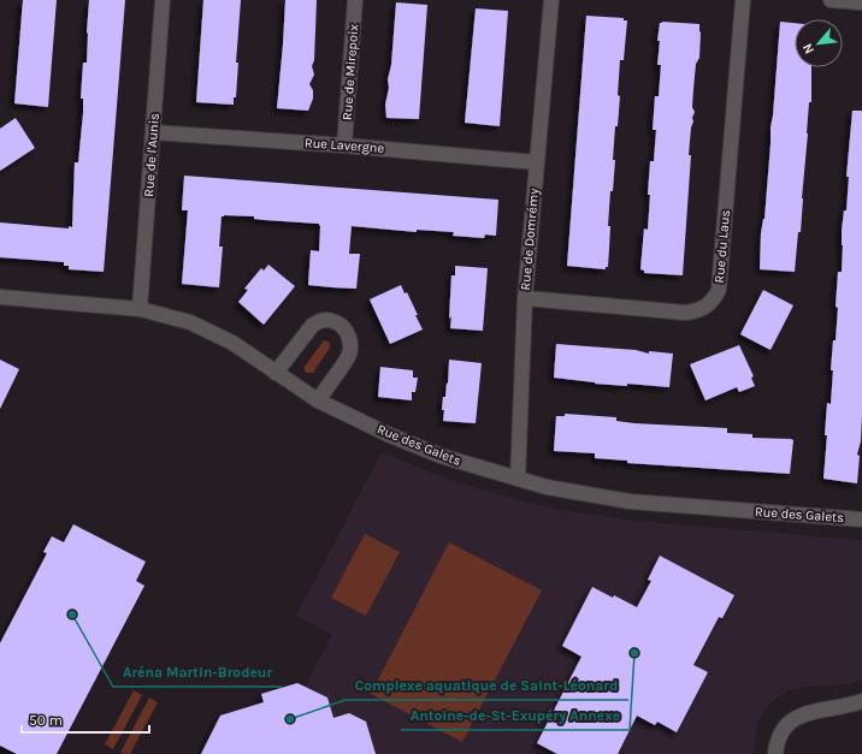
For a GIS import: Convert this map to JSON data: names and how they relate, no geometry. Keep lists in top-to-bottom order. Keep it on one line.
{"streets":{"street":["Rue de Mirepoix","Rue Lavergne","Rue de l'Aunis","Rue de Domrémy","Rue du Laus","Rue des Galets"]},"crossings":[["Rue de Mirepoix","Rue Lavergne"],["Rue Lavergne","Rue de l'Aunis"],["Rue Lavergne","Rue de Domrémy"],["Rue de l'Aunis","Rue des Galets"],["Rue de Domrémy","Rue du Laus"],["Rue de Domrémy","Rue des Galets"]],"places":["Aréna Martin-Brodeur","Antoine-de-St-Exupéry Annexe","Complexe aquatique de Saint-Léonard"],"scale_bar":"50 m","north":"bottom left"}
